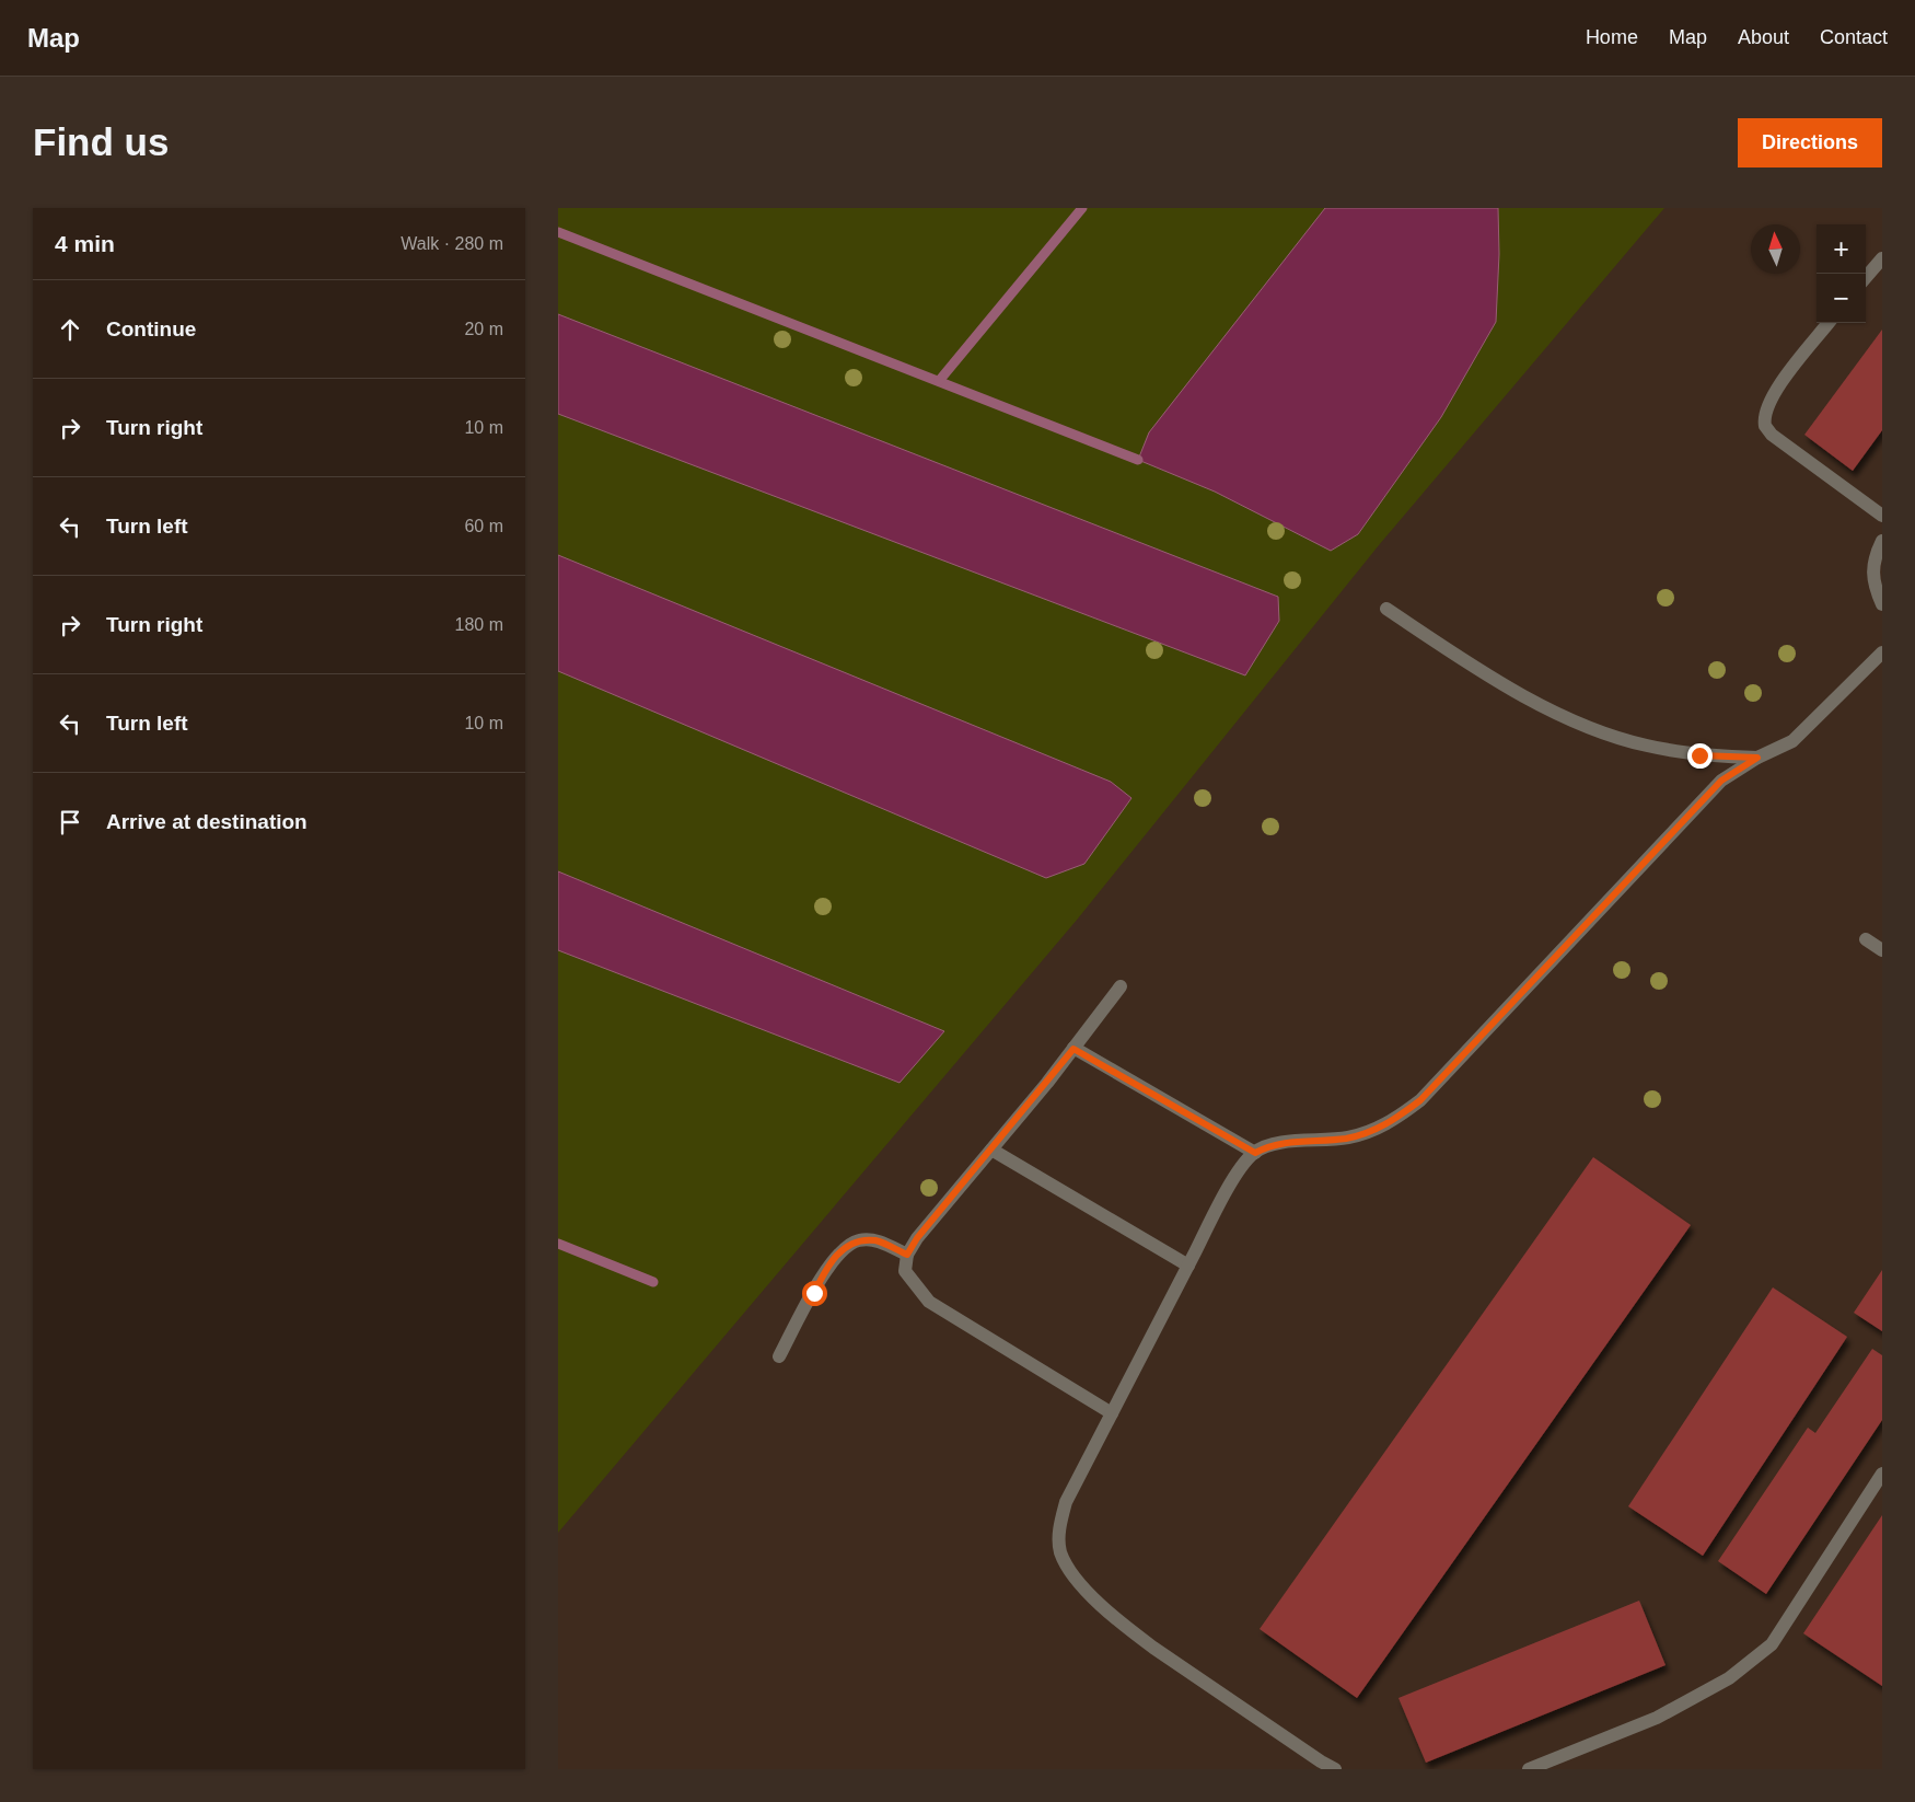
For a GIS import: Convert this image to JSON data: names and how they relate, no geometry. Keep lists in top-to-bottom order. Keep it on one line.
{"north":"top","page":{"header":"Map","nav":["Home","Map","About","Contact"],"buttons":"Directions","title":"Find us","heading":["4 min","Walk · 280 m"],"map_buttons":["+","−"],"list":[["Continue","20 m"],["Turn right","10 m"],["Turn left","60 m"],["Turn right","180 m"],["Turn left","10 m"],"Arrive at destination"]}}
